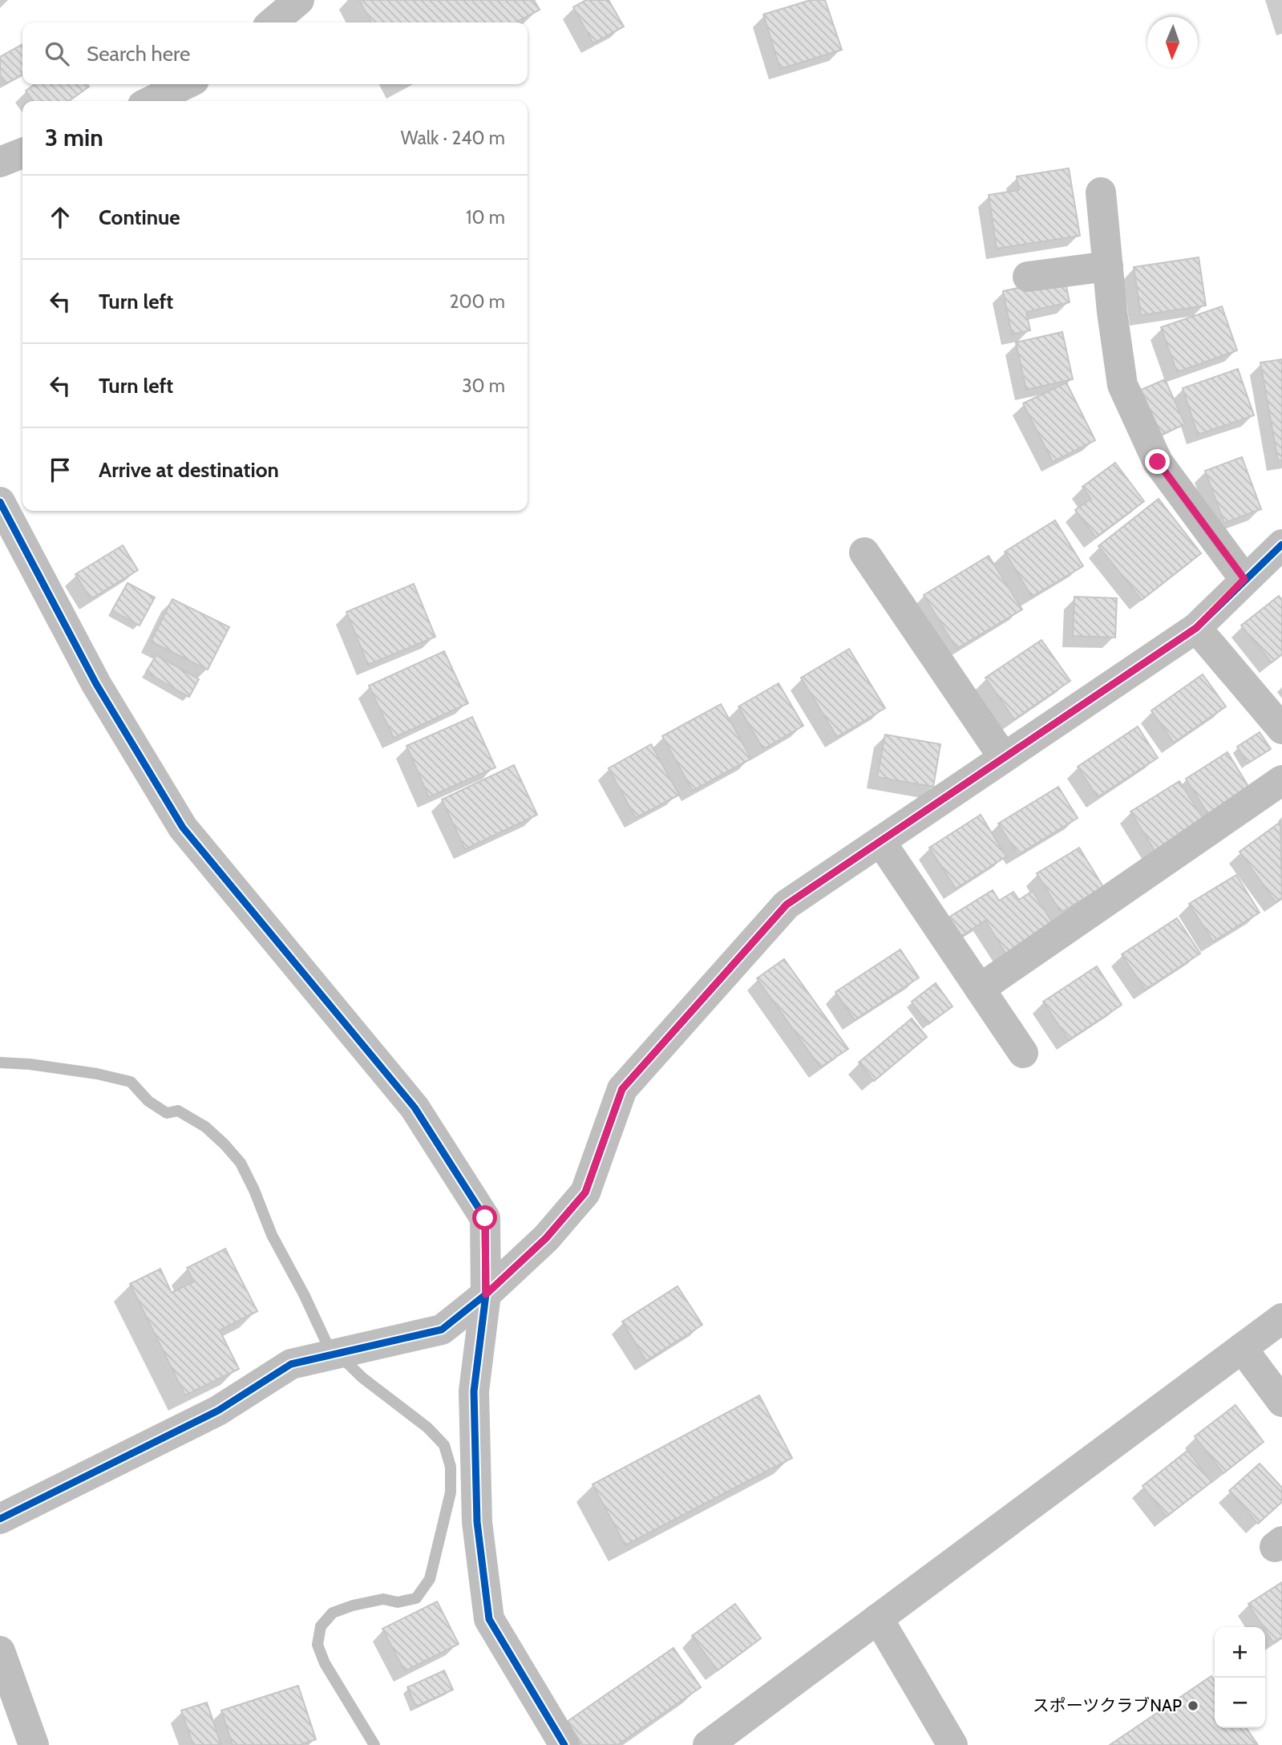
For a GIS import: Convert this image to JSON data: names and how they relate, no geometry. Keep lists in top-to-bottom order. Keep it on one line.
{"places":["スポーツクラブNAP"],"north":"bottom","page":{"search":"Search here","heading":["3 min","Walk · 240 m"],"list":[["Continue","10 m"],["Turn left","200 m"],["Turn left","30 m"],"Arrive at destination"],"map_buttons":["+","−"]}}
